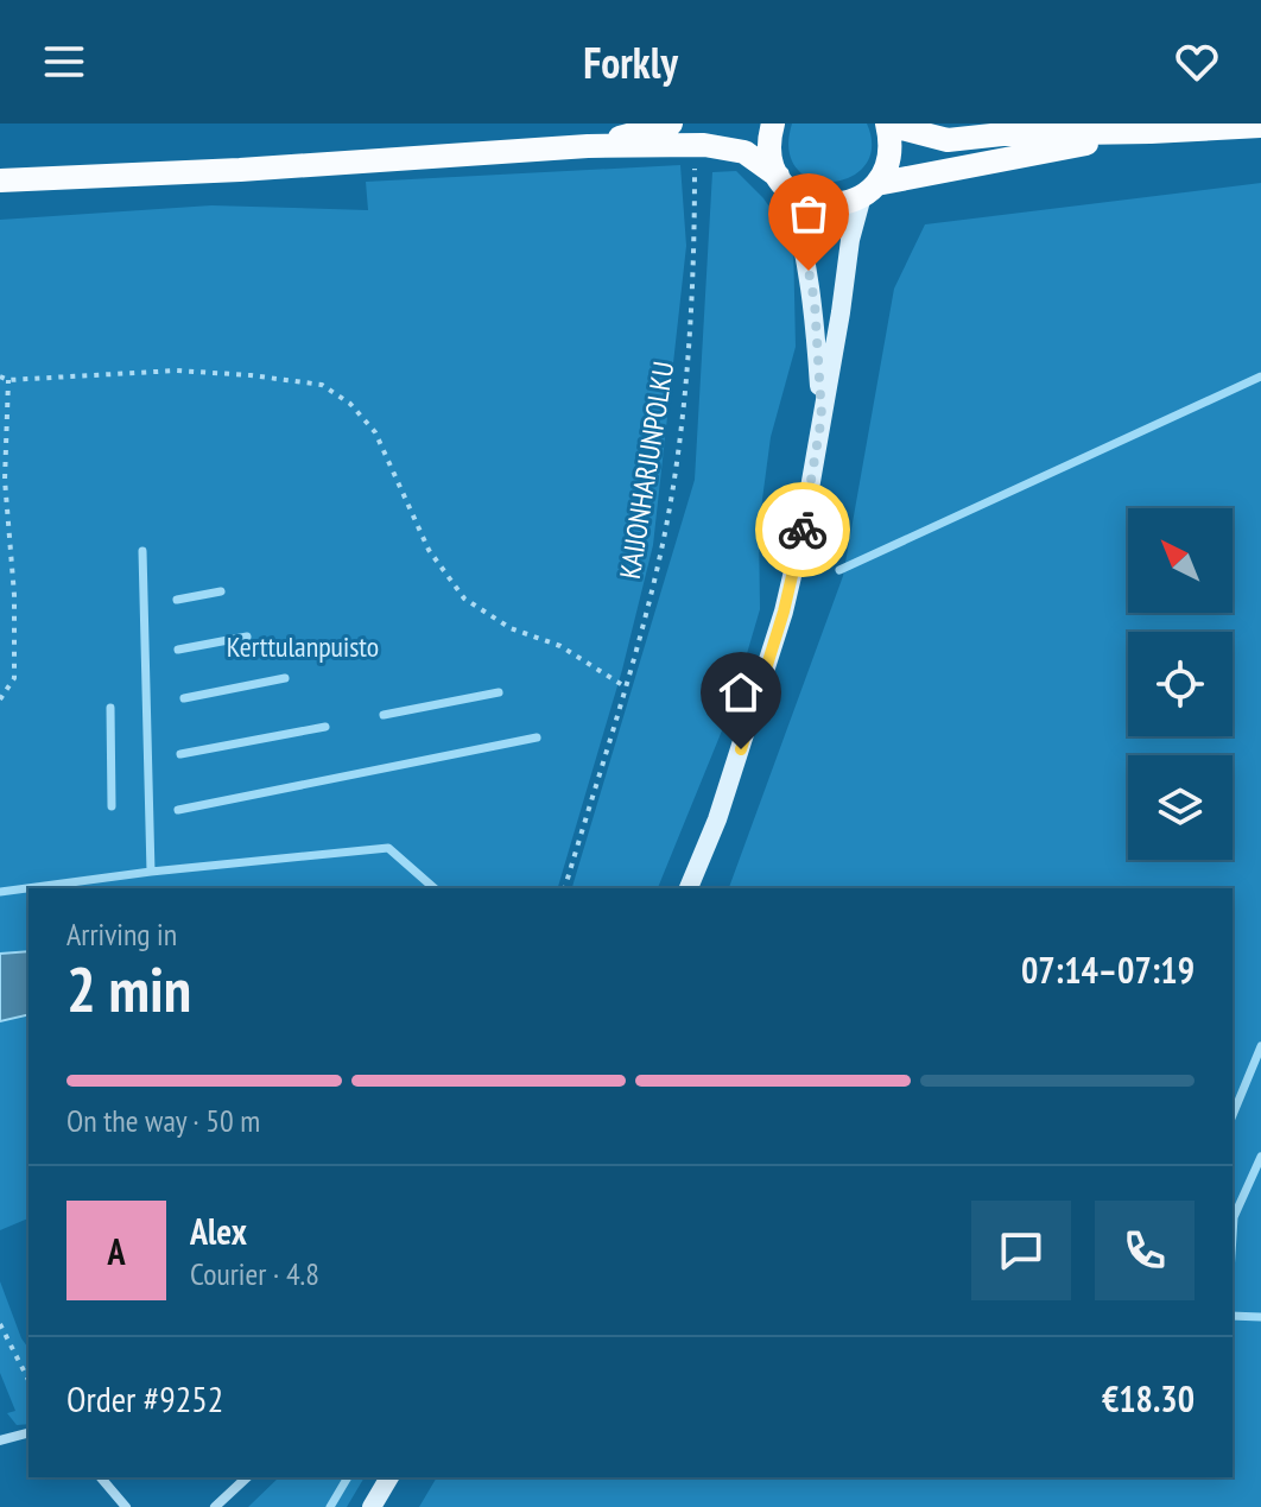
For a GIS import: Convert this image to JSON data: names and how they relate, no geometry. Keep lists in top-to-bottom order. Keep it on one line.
{"streets":{"path":["KAIJONHARJUNPOLKU"]},"parks":["Kerttulanpuisto"],"north":"top left","page":{"header":"Forkly","heading":["2 min","Arriving in","07:14–07:19"],"panel":["Alex","Courier · 4.8","Order #9252","€18.30"],"bar":"On the way · 50 m","round":"A"}}
